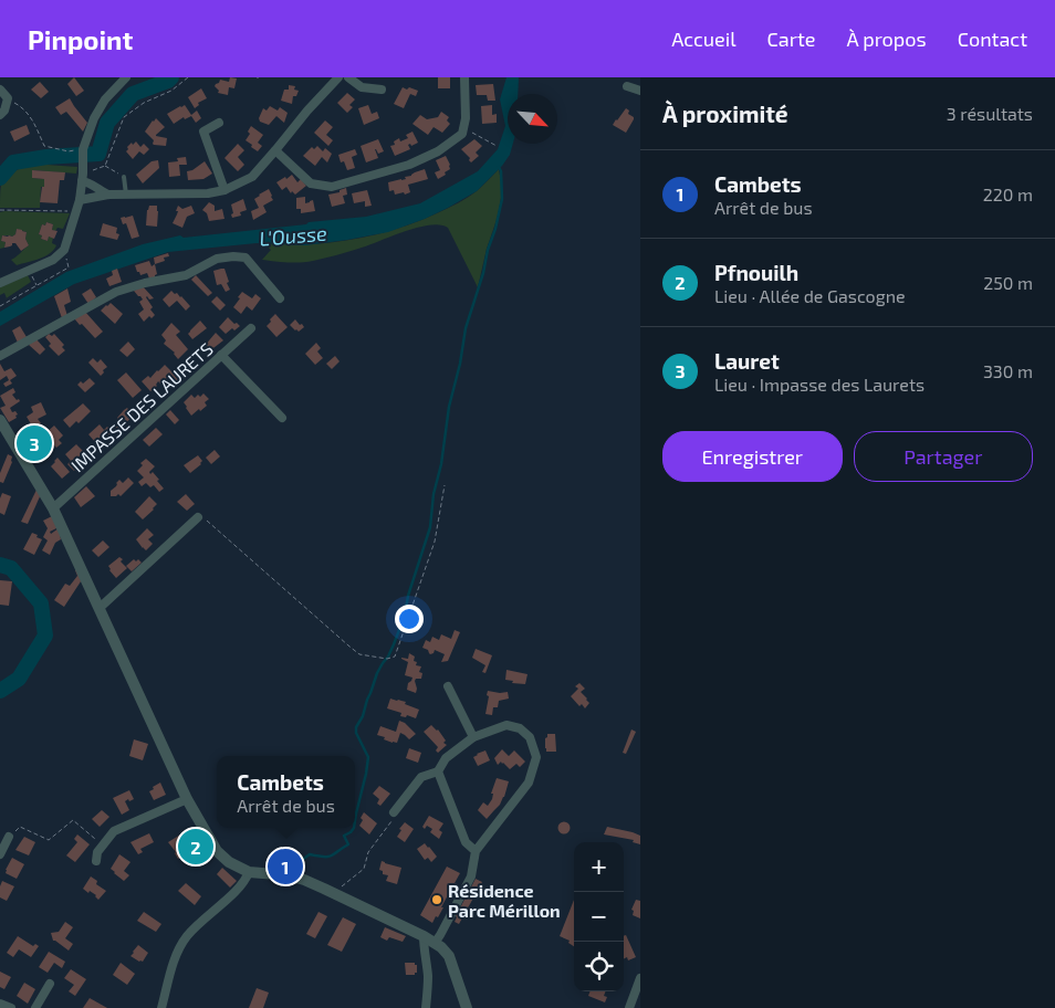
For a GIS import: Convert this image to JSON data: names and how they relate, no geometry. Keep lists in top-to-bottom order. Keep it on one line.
{"streets":{"street":["IMPASSE DES LAURETS"]},"water":["L'Ousse"],"places":["Résidence Parc Mérillon"],"north":"bottom right","page":{"header":"Pinpoint","nav":["Accueil","Carte","À propos","Contact"],"heading":["À proximité","3 résultats"],"list":[{"mark":"1","name":"Cambets","note":"Arrêt de bus","value":"220 m"},{"mark":"2","name":"Pfnouilh","note":"Lieu · Allée de Gascogne","value":"250 m"},{"mark":"3","name":"Lauret","note":"Lieu · Impasse des Laurets","value":"330 m"}],"buttons":["Enregistrer","Partager"],"pins":["3","2","1"],"popup":["Cambets","Arrêt de bus"],"map_buttons":["+","−"]}}
